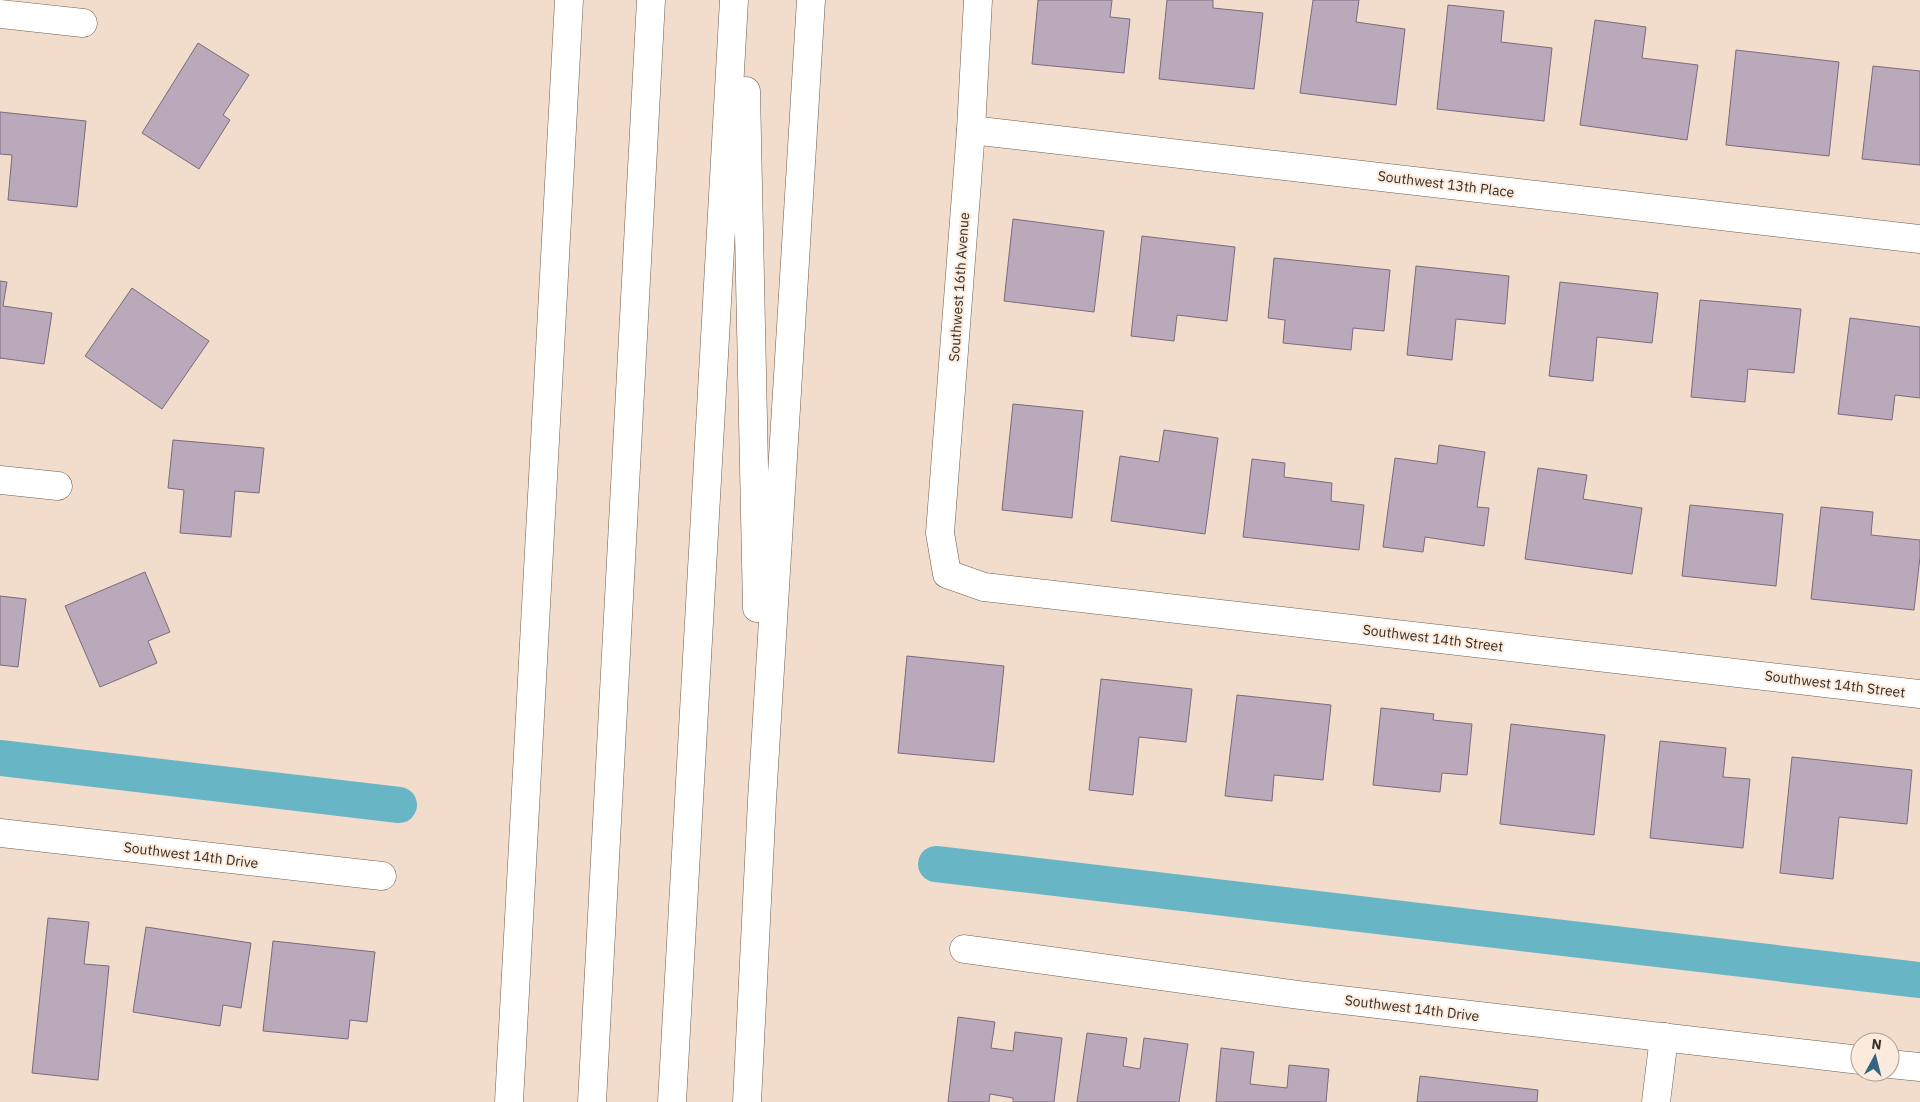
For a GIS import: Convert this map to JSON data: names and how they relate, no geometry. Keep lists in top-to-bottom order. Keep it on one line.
{"streets":{"main road":["Southwest 13th Place","Southwest 16th Avenue","Southwest 14th Street","Southwest 14th Drive"]},"crossings":[["Southwest 13th Place","Southwest 16th Avenue"],["Southwest 16th Avenue","Southwest 14th Street"]],"north":"top"}
